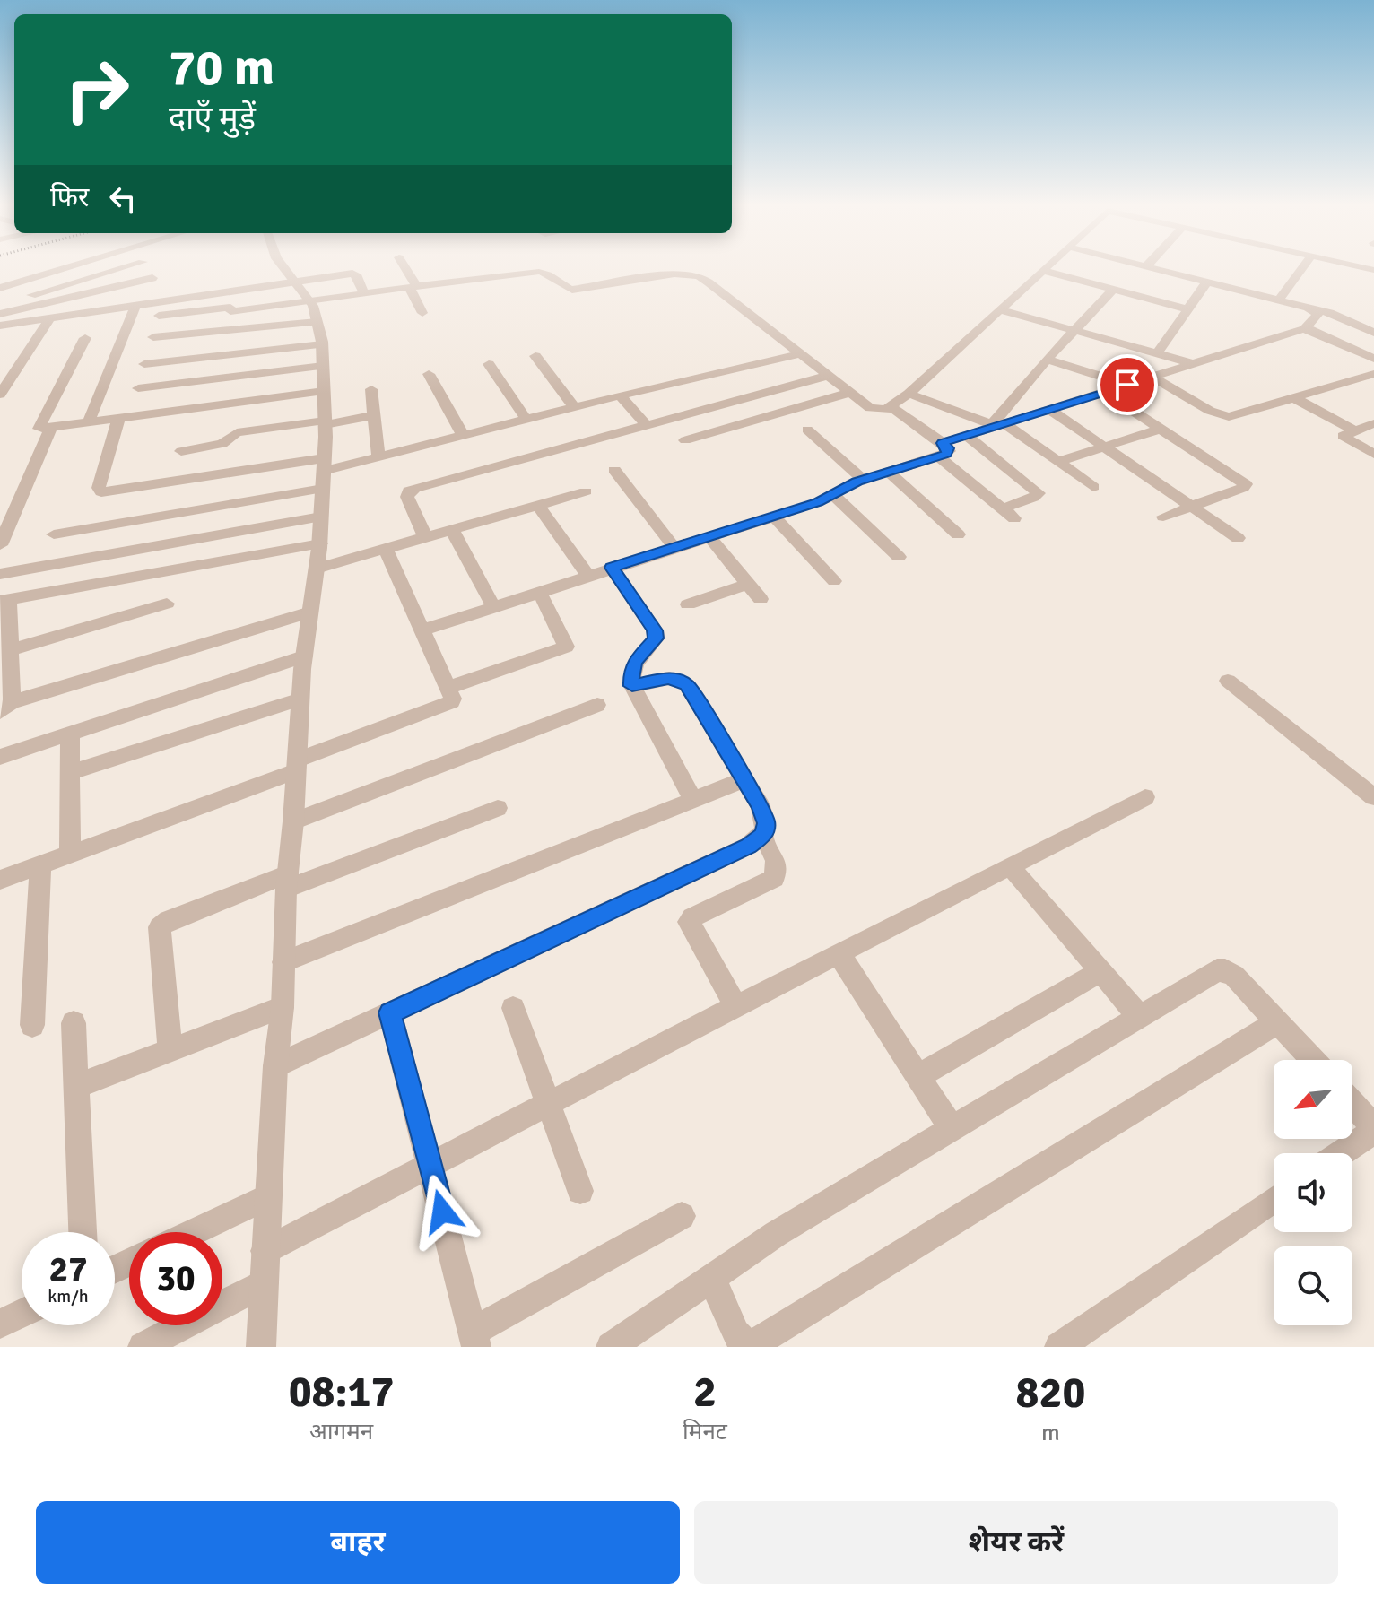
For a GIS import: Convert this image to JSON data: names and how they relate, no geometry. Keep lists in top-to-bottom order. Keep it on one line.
{"north":"bottom left","page":{"turn":["70 m","दाएँ मुड़ें"],"then":"फिर","speed":"27 km/h","limit":"30","eta":["08:17","आगमन","2","मिनट","820","m"],"buttons":["बाहर","शेयर करें"]}}
